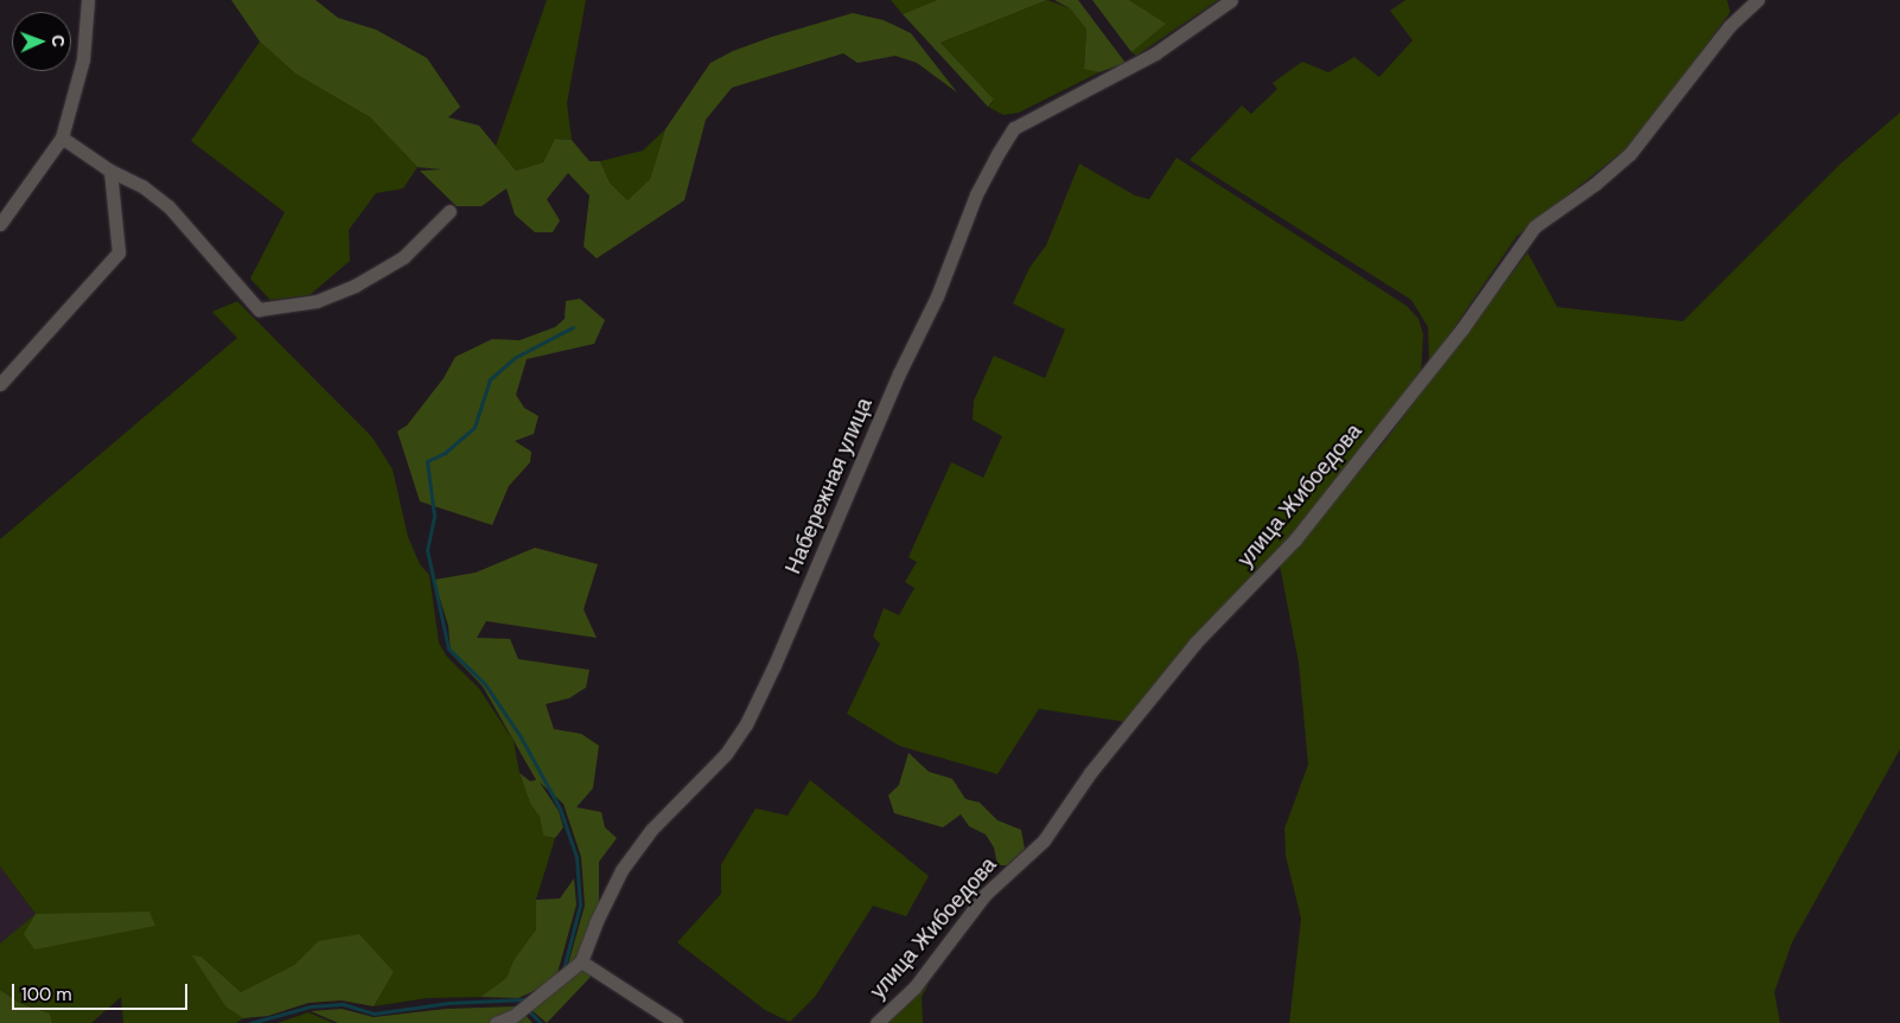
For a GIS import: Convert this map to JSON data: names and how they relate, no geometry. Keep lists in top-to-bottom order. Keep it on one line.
{"streets":{"street":["Набережная улица","улица Жибоедова"]},"scale_bar":"100 m","north":"right"}
